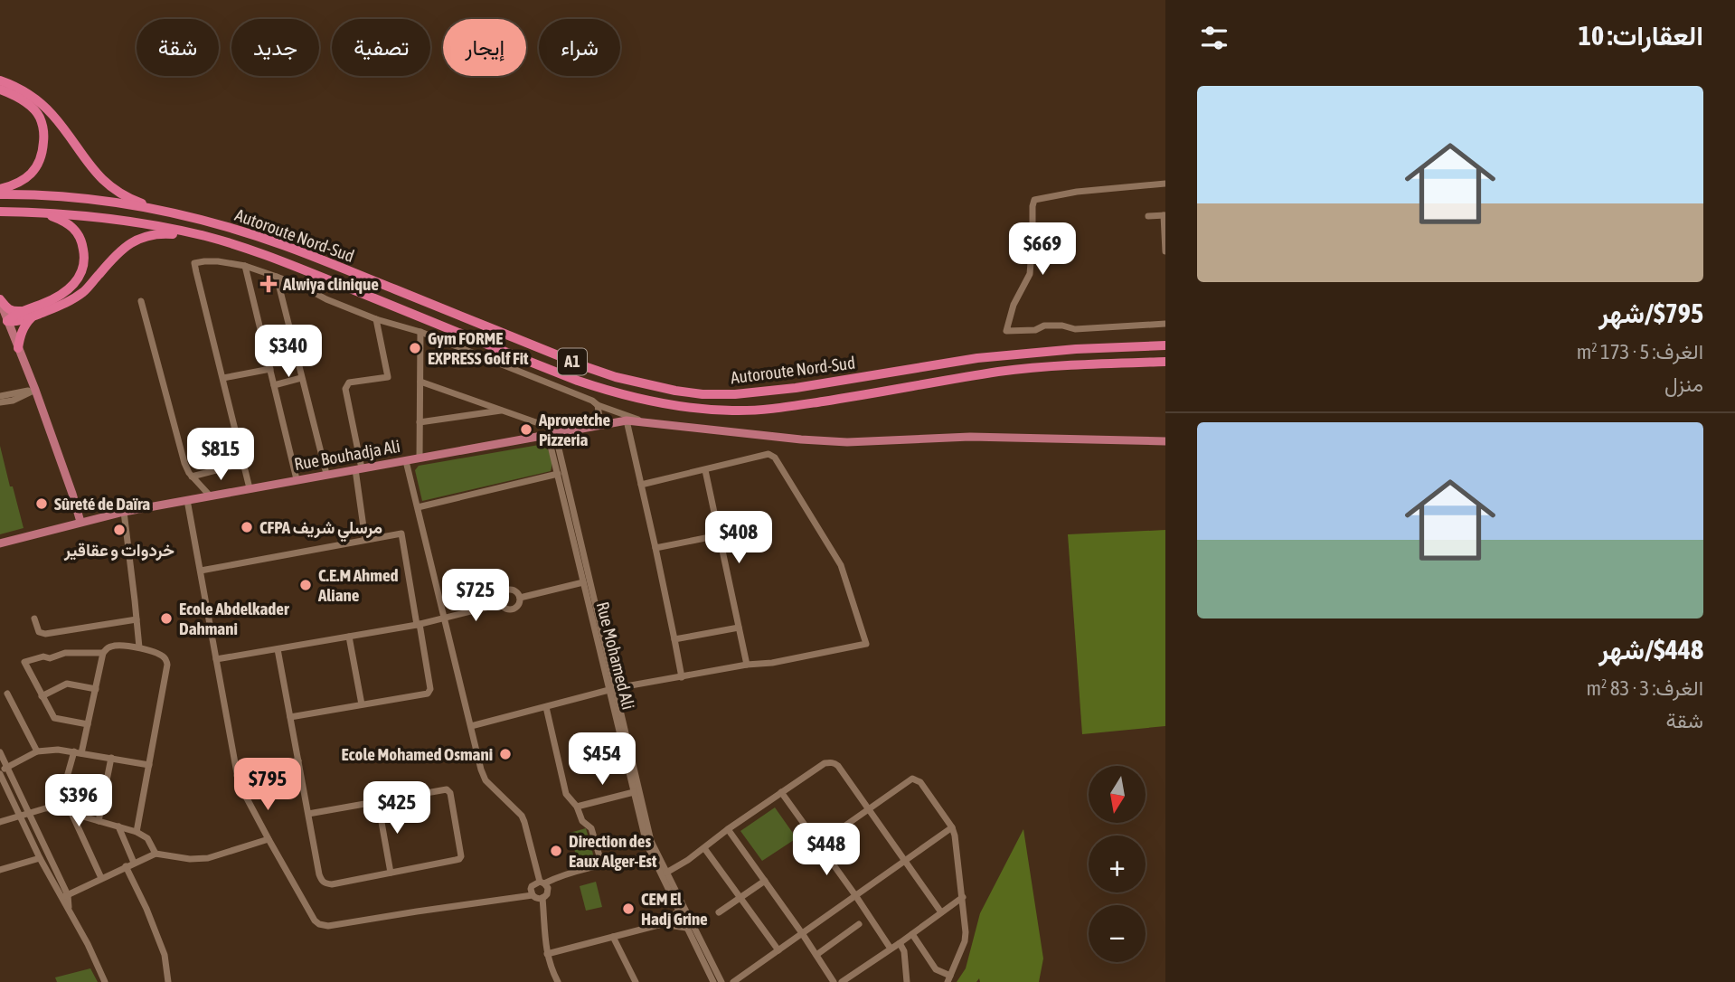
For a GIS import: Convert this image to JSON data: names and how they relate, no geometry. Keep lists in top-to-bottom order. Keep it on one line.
{"streets":{"highway":["Autoroute Nord-Sud","A1"],"main road":["Rue Bouhadja Ali"],"street":["Rue Mohamed Ali"]},"crossings":[["Rue Bouhadja Ali","Rue Mohamed Ali"]],"places":{"health":["Alwiya clinique"],"other":["Gym FORME EXPRESS Golf Fit","Aprovetche Pizzeria","Sûreté de Daïra","CFPA مرسلي شريف","خردوات و عقاقير","C.E.M Ahmed Aliane","Ecole Abdelkader Dahmani","Ecole Mohamed Osmani","Direction des Eaux Alger-Est","CEM El Hadj Grine"]},"north":"bottom","page":{"heading":"العقارات: 10","chip":["شراء","إيجار","تصفية","جديد","شقة"],"list":[{"name":"$795/شهر","note":"الغرف: 5 · 173 m² · منزل"},{"name":"$448/شهر","note":"الغرف: 3 · 83 m² · شقة"}],"price":["$669","$340","$815","$408","$725","$454","$795","$396","$425","$448"],"map_buttons":["+","−"]}}
